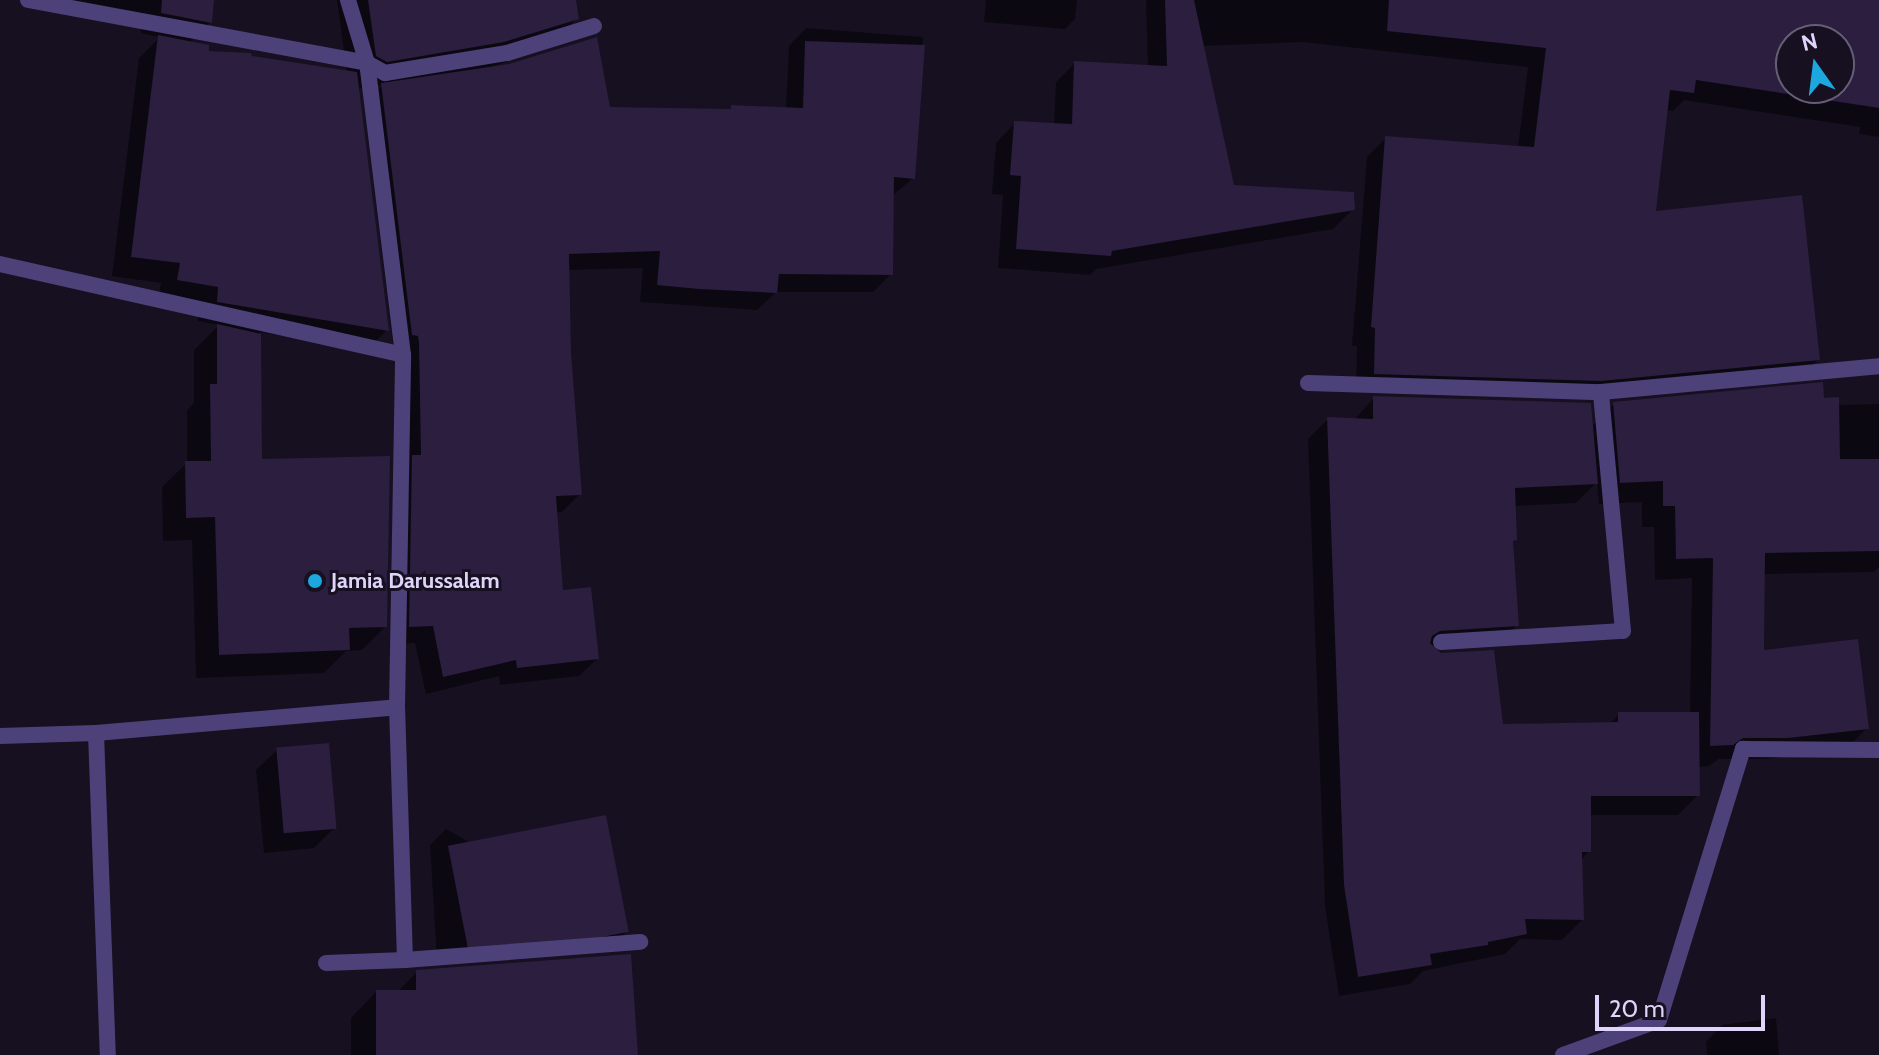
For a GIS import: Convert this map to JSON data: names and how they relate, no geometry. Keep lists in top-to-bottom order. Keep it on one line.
{"places":["Jamia Darussalam"],"scale_bar":"20 m","north":"top"}
